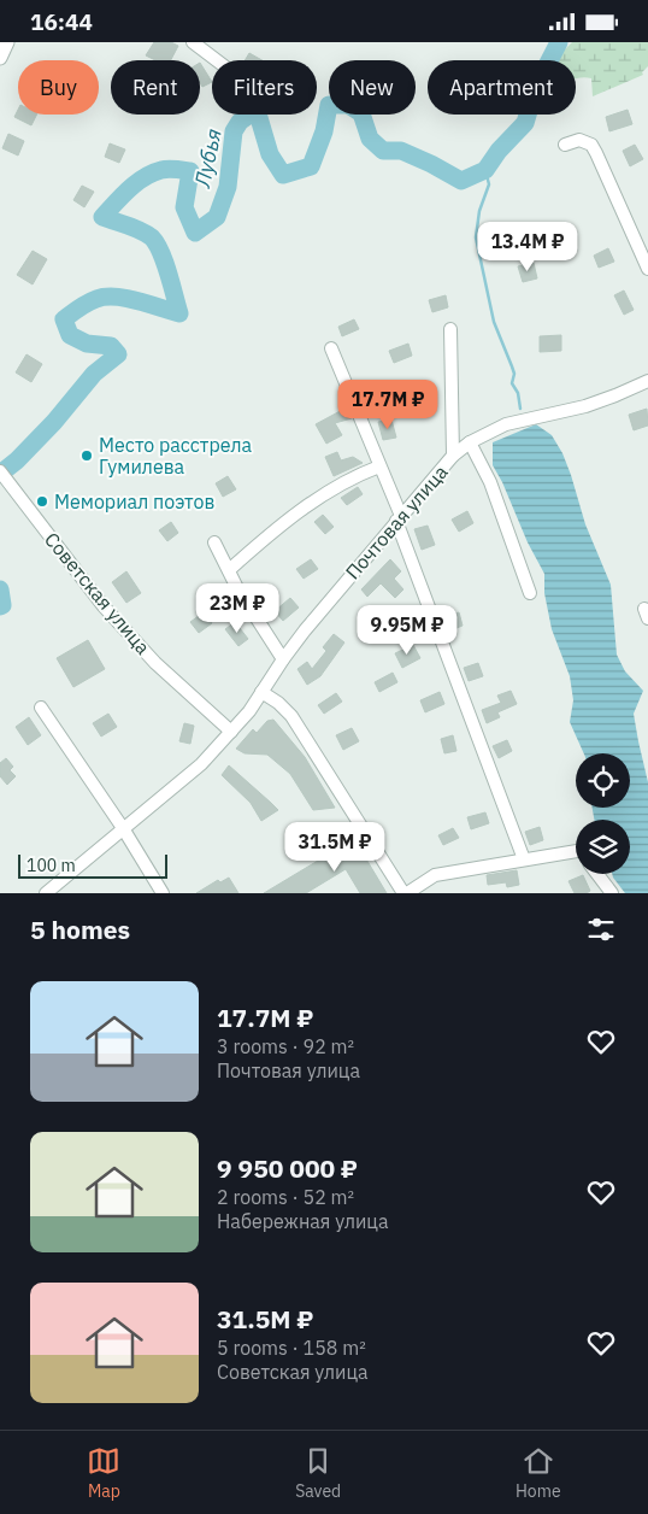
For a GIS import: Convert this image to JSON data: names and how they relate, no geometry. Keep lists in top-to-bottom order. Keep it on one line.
{"streets":{"street":["Почтовая улица","Советская улица"]},"crossings":[["Почтовая улица","Советская улица"]],"water":["Лубья"],"places":["Место расстрела Гумилева","Мемориал поэтов"],"scale_bar":"100 m","page":{"status":"16:44","chip":["Buy","Rent","Filters","New","Apartment"],"price":["13.4M ₽","17.7M ₽","23M ₽","9.95M ₽","31.5M ₽"],"scale":"100 m","heading":"5 homes","list":[{"name":"17.7M ₽","note":"3 rooms · 92 m² · Почтовая улица"},{"name":"9 950 000 ₽","note":"2 rooms · 52 m² · Набережная улица"},{"name":"31.5M ₽","note":"5 rooms · 158 m² · Советская улица"}],"tabs":["Map","Saved","Home"]}}
